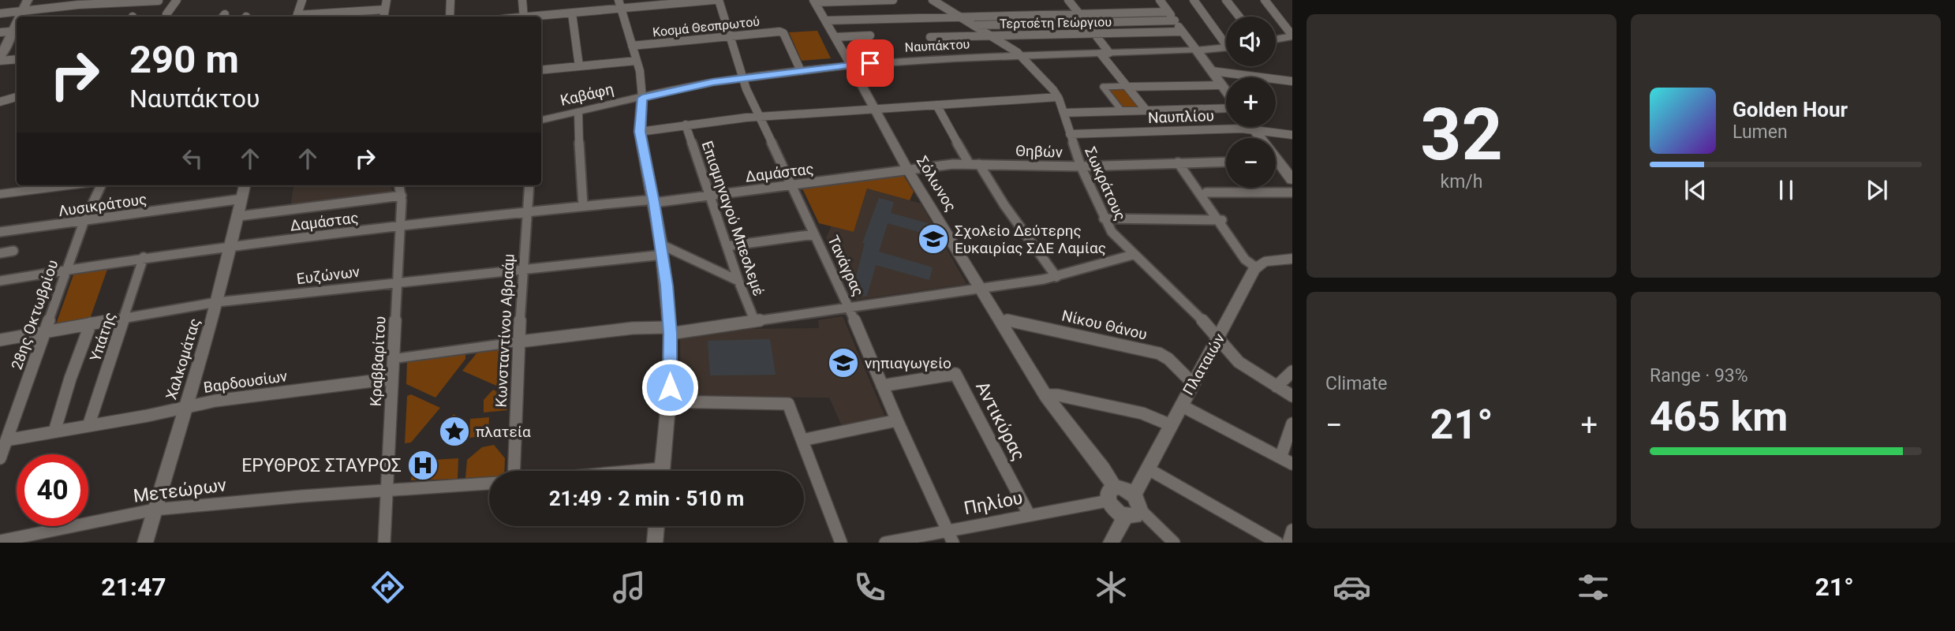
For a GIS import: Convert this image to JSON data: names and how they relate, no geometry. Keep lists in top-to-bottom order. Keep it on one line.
{"streets":{"main road":["Ναυπάκτου"],"street":["Τερτσέτη Γεώργιου","Κοσμά Θεσπρωτού","Καβάφη","Ναυπλίου","Θηβών","Δαμάστας","Σόλωνος","Σωκράτους","Λυσικράτους","Επισμηναγού Μπεσλεμέ","Τανάγρας","Ευζώνων","28ης Οκτωβρίου","Νίκου Θάνου","Κωνσταντίνου Αβραάμ","Υπάτης","Χαλκομάτας","Κραββαρίτου","Πλαταιών","Βαρδουσίων","Αντικύρας","Μετεώρων","Πηλίου"]},"crossings":[["Τερτσέτη Γεώργιου","Σωκράτους"],["Κοσμά Θεσπρωτού","Τανάγρας"],["Ναυπάκτου","Καβάφη"],["Ναυπάκτου","Σόλωνος"],["Ναυπάκτου","Σωκράτους"],["Ναυπάκτου","Τανάγρας"],["Ναυπλίου","Σωκράτους"],["Θηβών","Δαμάστας"],["Θηβών","Σόλωνος"],["Θηβών","Σωκράτους"],["Δαμάστας","Σόλωνος"],["Δαμάστας","Επισμηναγού Μπεσλεμέ"],["Δαμάστας","Τανάγρας"],["Δαμάστας","28ης Οκτωβρίου"],["Δαμάστας","Κωνσταντίνου Αβραάμ"],["Δαμάστας","Υπάτης"],["Δαμάστας","Χαλκομάτας"],["Δαμάστας","Κραββαρίτου"],["Σόλωνος","Νίκου Θάνου"],["Σόλωνος","Πλαταιών"],["Σόλωνος","Πηλίου"],["Σωκράτους","Πλαταιών"],["Λυσικράτους","28ης Οκτωβρίου"],["Λυσικράτους","Χαλκομάτας"],["Τανάγρας","Πηλίου"],["Ευζώνων","28ης Οκτωβρίου"],["Ευζώνων","Κωνσταντίνου Αβραάμ"],["Ευζώνων","Υπάτης"],["Ευζώνων","Χαλκομάτας"],["Ευζώνων","Κραββαρίτου"],["28ης Οκτωβρίου","Βαρδουσίων"],["Νίκου Θάνου","Πλαταιών"],["Υπάτης","Βαρδουσίων"],["Χαλκομάτας","Βαρδουσίων"],["Χαλκομάτας","Μετεώρων"],["Κραββαρίτου","Βαρδουσίων"],["Κραββαρίτου","Μετεώρων"],["Αντικύρας","Πηλίου"]],"places":{"school or university":["Σχολείο Δεύτερης Ευκαιρίας ΣΔΕ Λαμίας","νηπιαγωγείο"],"place":["πλατεία"],"hospital":["ΕΡΥΘΡΟΣ ΣΤΑΥΡΟΣ"]},"page":{"tile":[["32","km/h"],"Climate",["Range · 93%","465 km"]],"map_buttons":["+","−"],"turn":["290 m","Ναυπάκτου"],"song":["Golden Hour","Lumen"],"heat":["−","21°","+"],"limit":"40","trip":"21:49 · 2 min · 510 m","tabs":["21:47","21°"]}}
